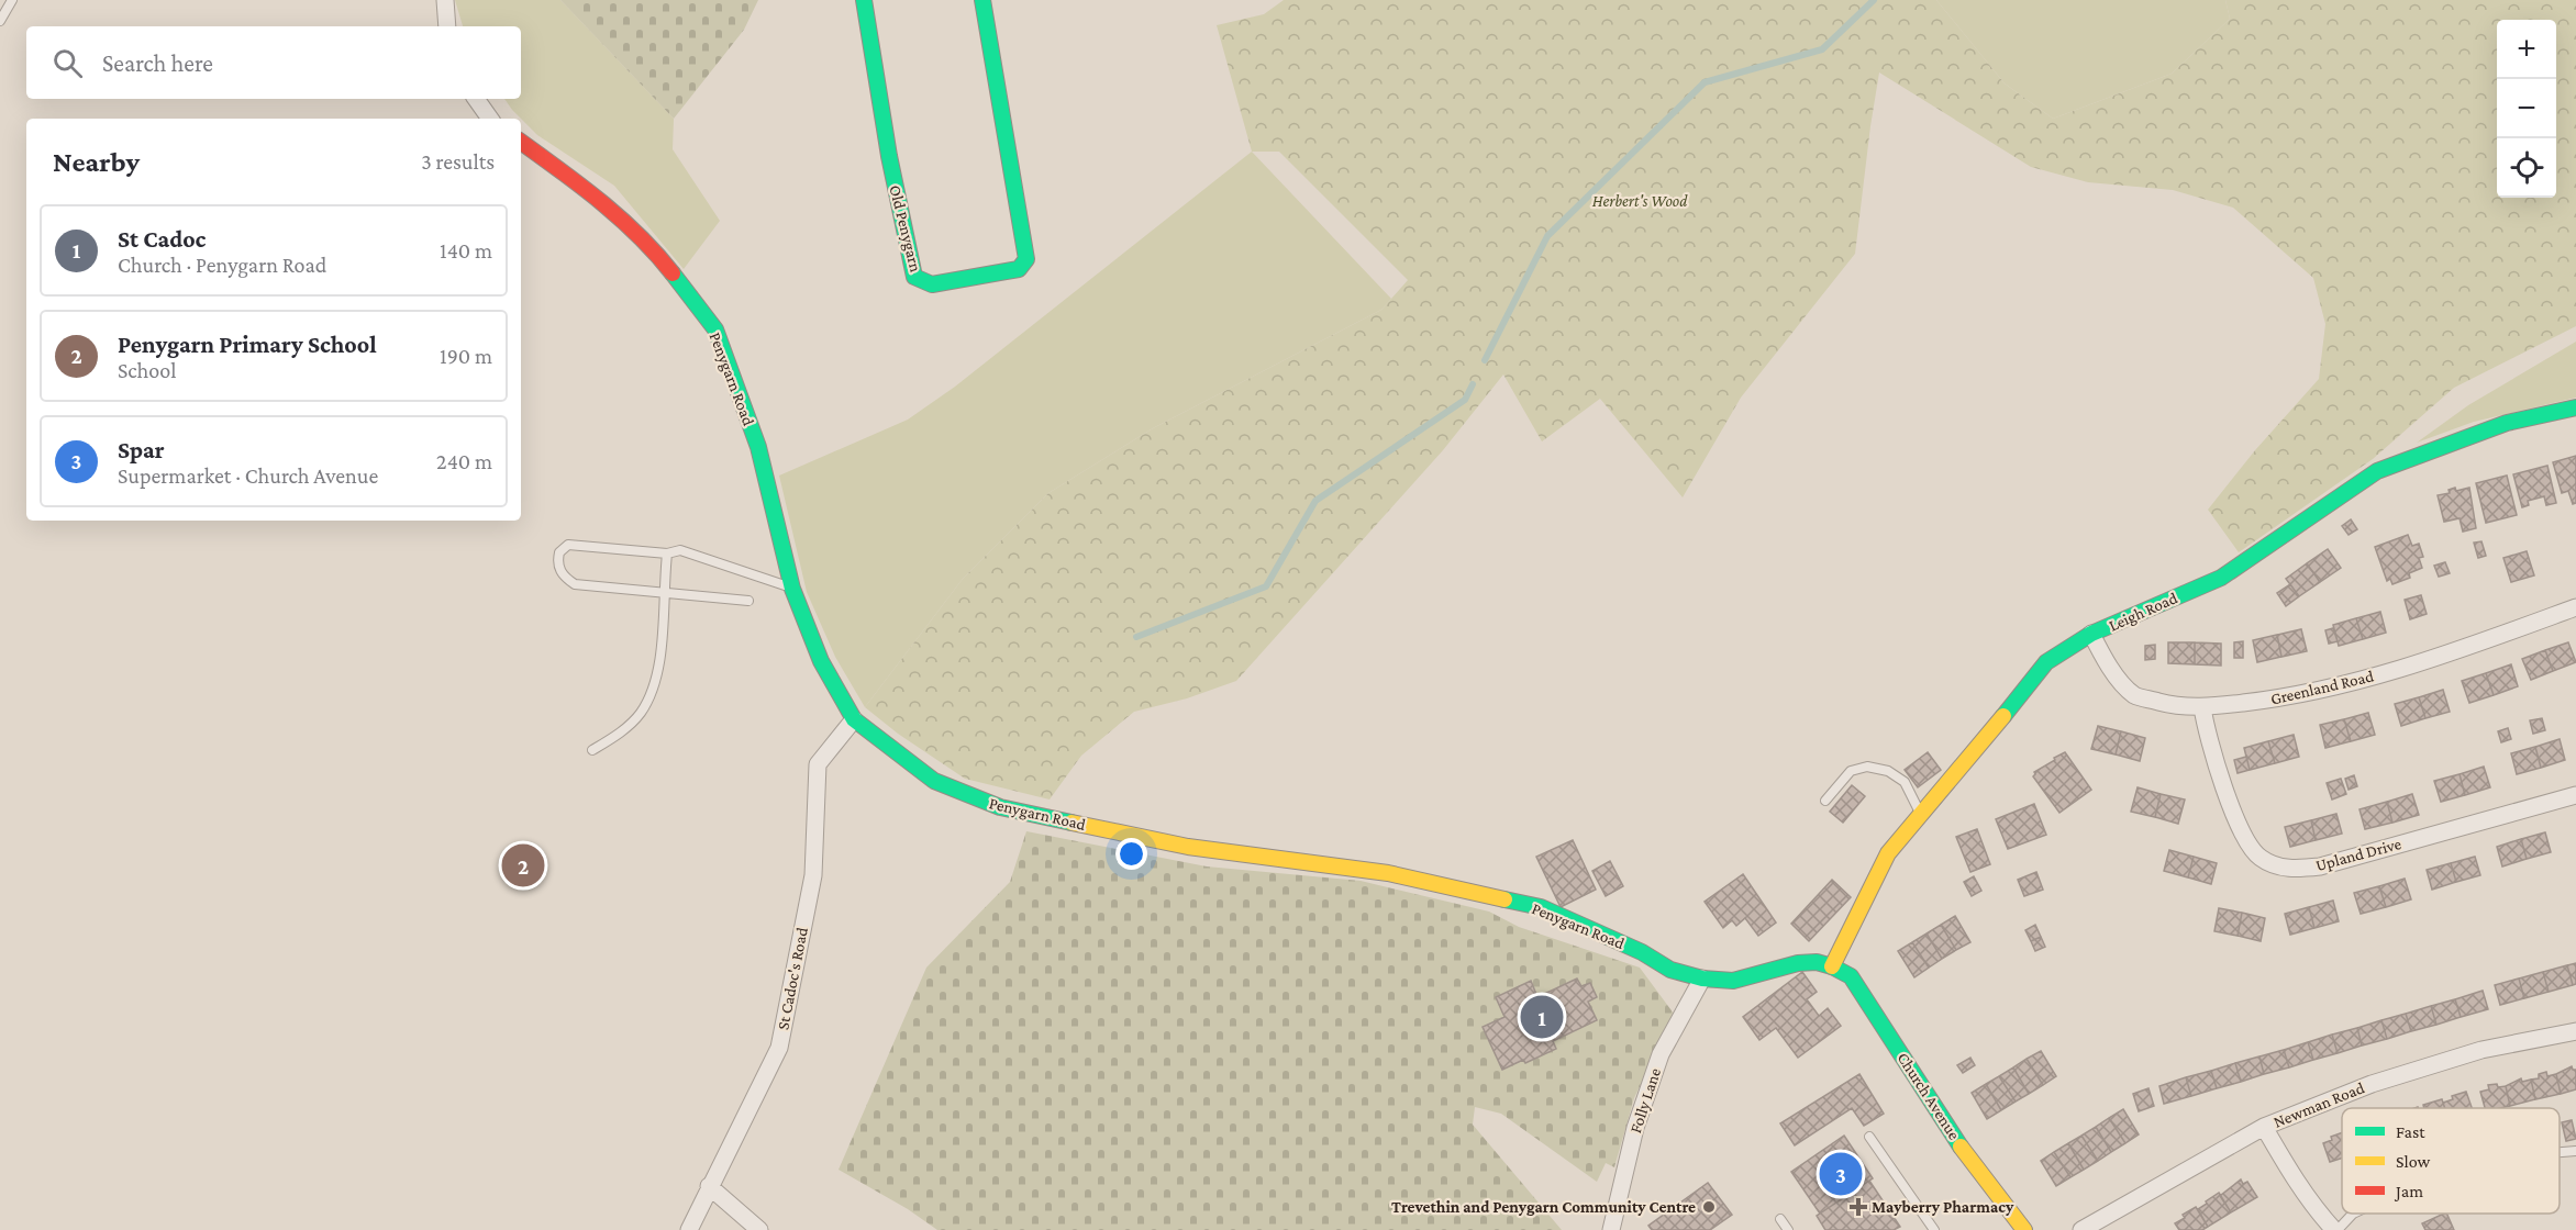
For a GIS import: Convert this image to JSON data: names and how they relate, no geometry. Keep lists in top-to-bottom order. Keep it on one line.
{"streets":{"street":["Old Penygarn","Penygarn Road","Leigh Road","Greenland Road","Upland Drive","St Cadoc's Road","Church Avenue","Folly Lane","Newman Road"]},"crossings":[["Penygarn Road","Leigh Road"],["Penygarn Road","St Cadoc's Road"],["Penygarn Road","Church Avenue"],["Penygarn Road","Folly Lane"],["Leigh Road","Greenland Road"],["Leigh Road","Church Avenue"],["Greenland Road","Upland Drive"]],"parks":["Herbert's Wood"],"places":{"other":["Trevethin and Penygarn Community Centre"],"health":["Mayberry Pharmacy"]},"legend":["Fast","Slow","Jam"],"page":{"map_buttons":["+","−"],"search":"Search here","heading":["Nearby","3 results"],"list":[{"mark":"1","name":"St Cadoc","note":"Church · Penygarn Road","value":"140 m"},{"mark":"2","name":"Penygarn Primary School","note":"School","value":"190 m"},{"mark":"3","name":"Spar","note":"Supermarket · Church Avenue","value":"240 m"}],"pins":["2","1","3"]}}
